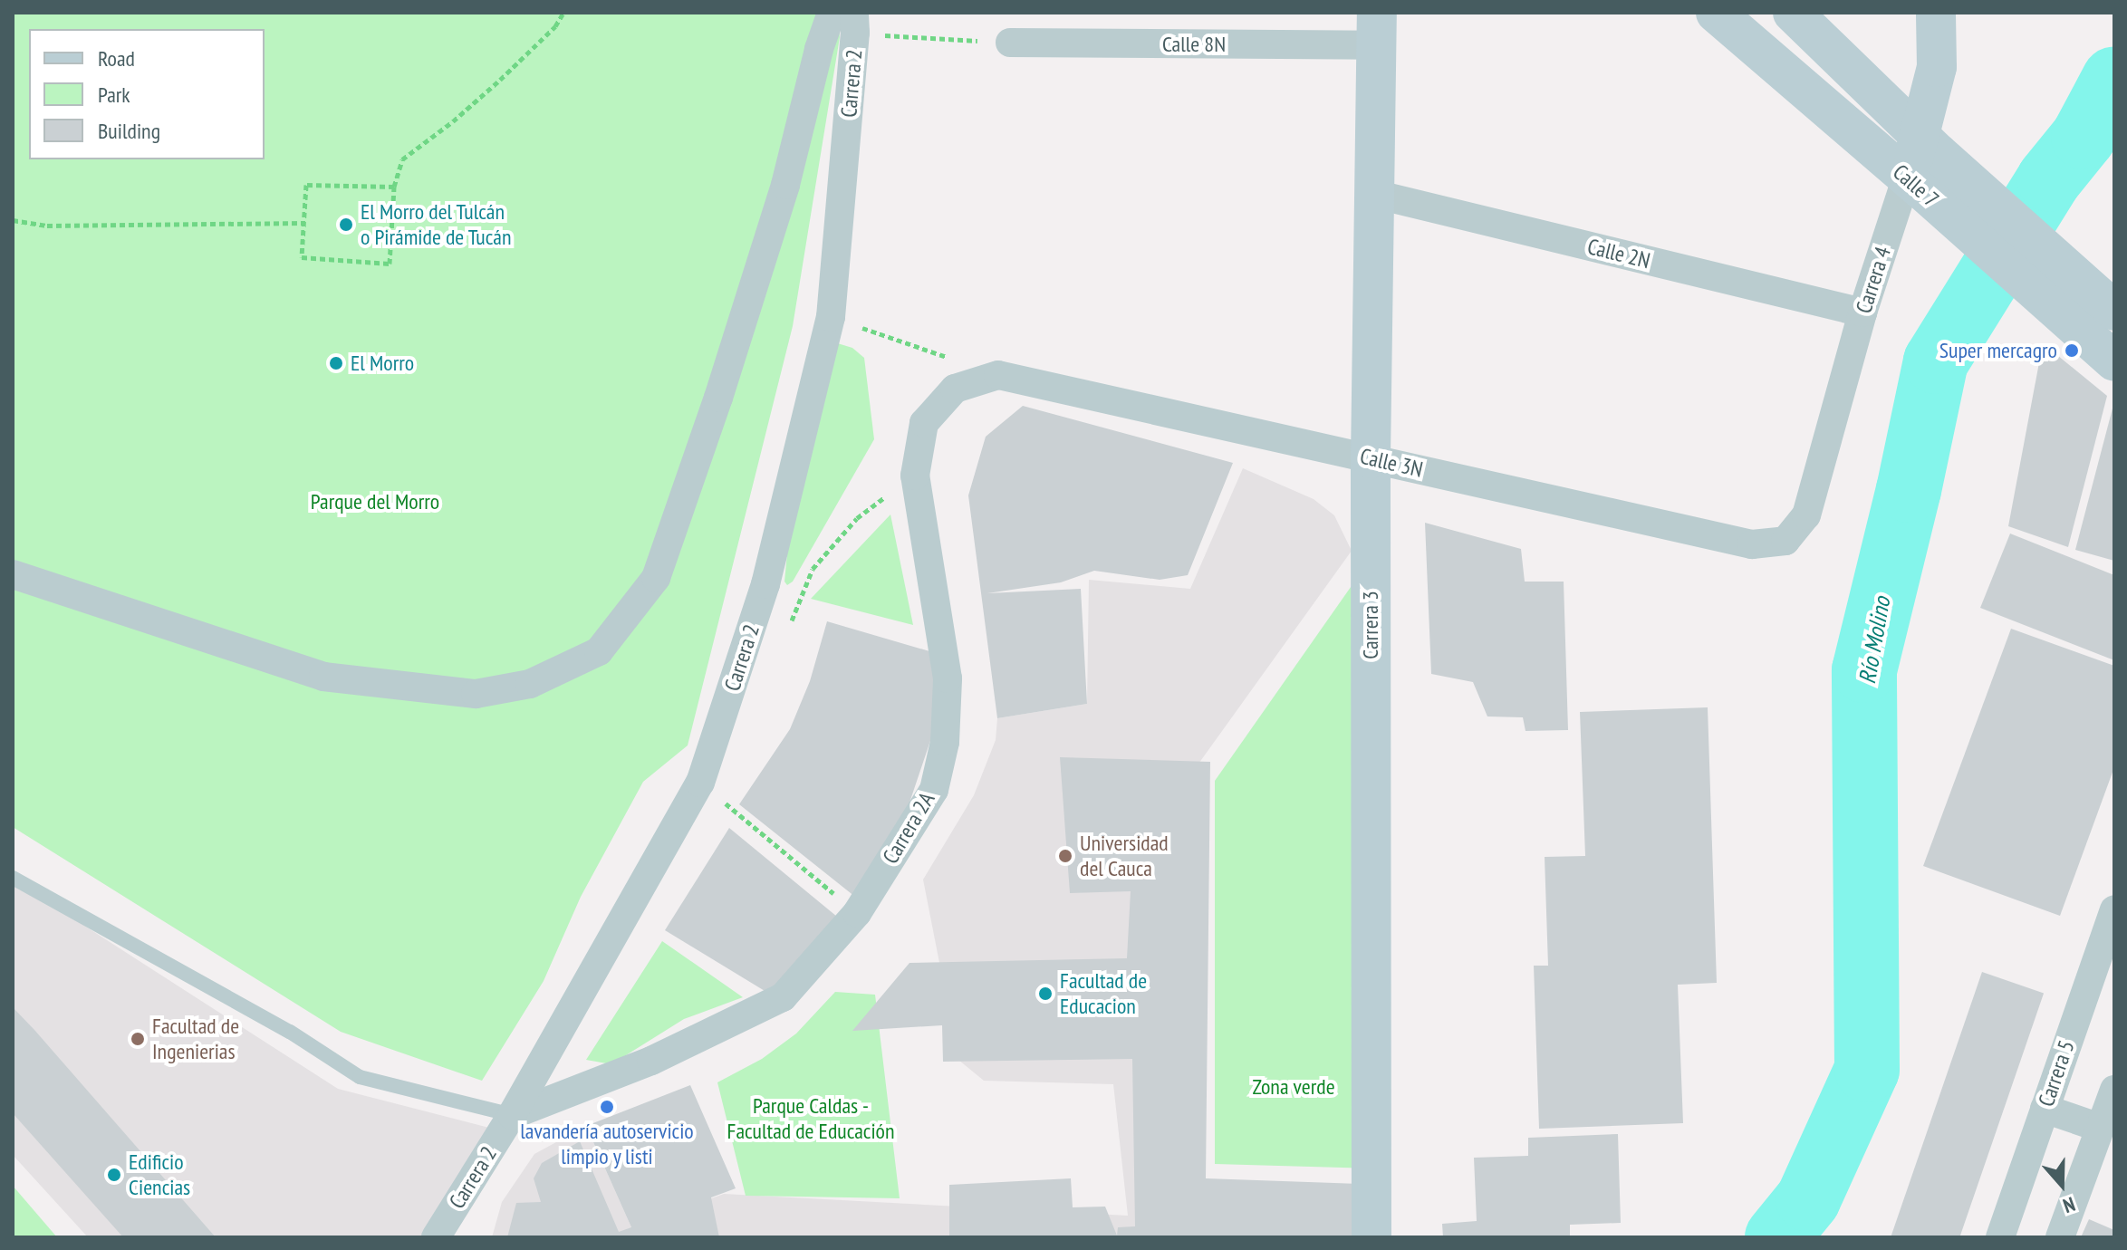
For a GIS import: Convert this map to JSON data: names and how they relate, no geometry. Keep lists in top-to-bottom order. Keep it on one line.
{"streets":{"main road":["Calle 7","Carrera 4","Carrera 3"],"street":["Calle 8N","Carrera 2","Calle 2N","Calle 3N","Carrera 2A","Carrera 5"]},"crossings":[["Calle 8N","Carrera 3"],["Carrera 2","Carrera 2A"],["Calle 7","Carrera 4"],["Calle 2N","Carrera 4"],["Calle 2N","Carrera 3"],["Carrera 4","Calle 3N"],["Calle 3N","Carrera 3"],["Calle 3N","Carrera 2A"]],"water":["Río Molino"],"parks":["Parque del Morro","Zona verde","Parque Caldas - Facultad de Educación"],"places":["El Morro del Tulcán o Pirámide de Tucán","Super mercagro","El Morro","Universidad del Cauca","Facultad de Educacion","Facultad de Ingenierias","lavandería autoservicio limpio y listi","Edificio Ciencias"],"legend":["Road","Park","Building"],"north":"bottom"}
